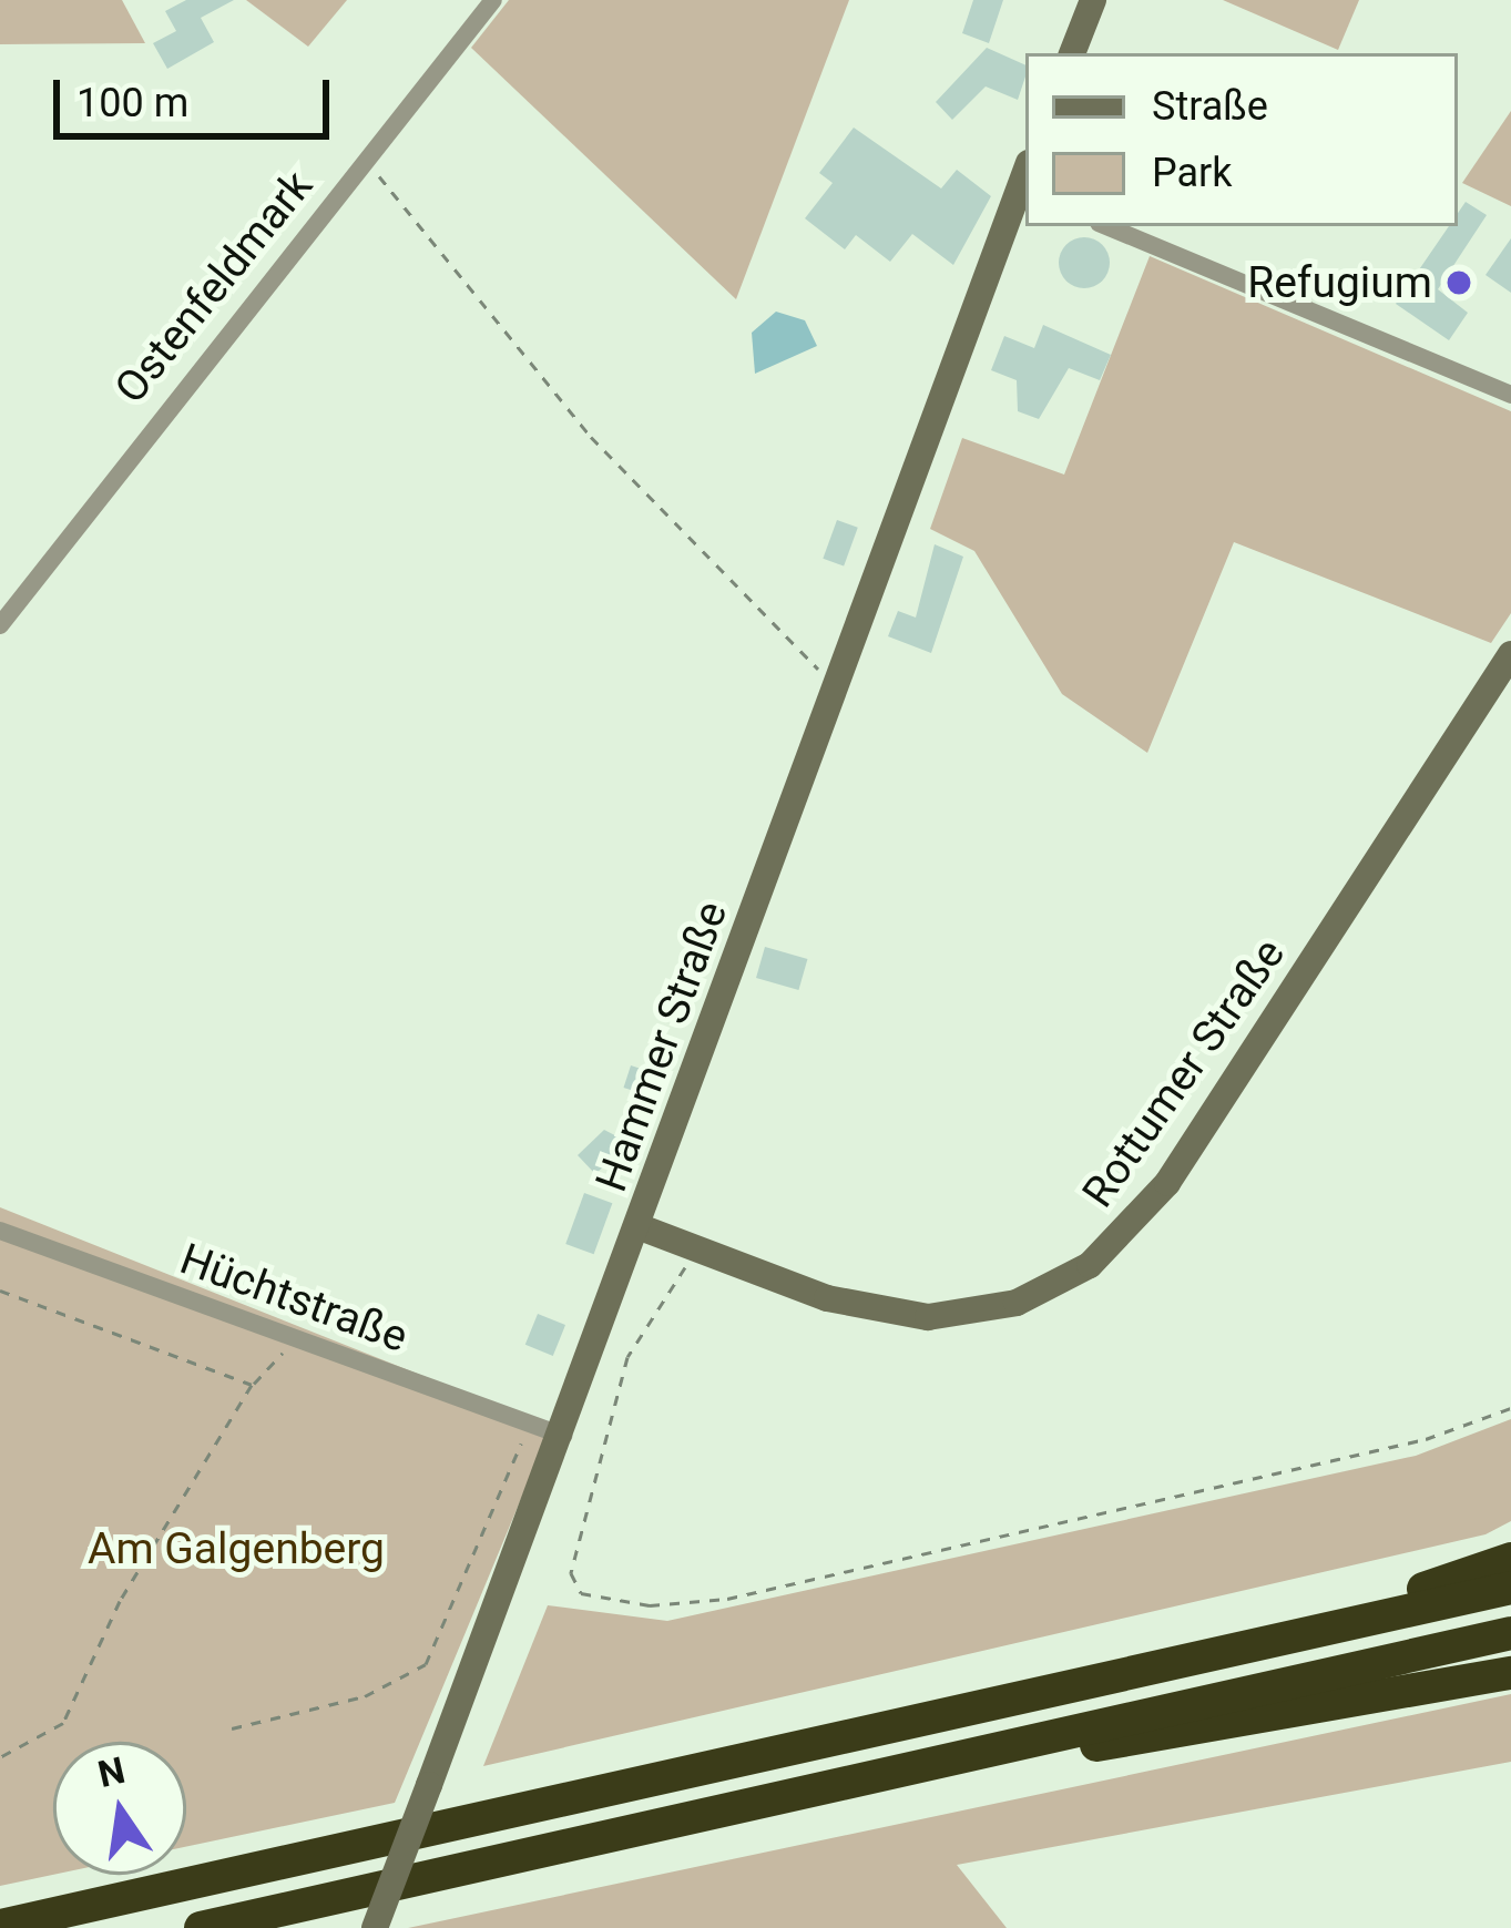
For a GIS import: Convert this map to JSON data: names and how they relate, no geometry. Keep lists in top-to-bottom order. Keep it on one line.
{"streets":{"main road":["Hammer Straße","Rottumer Straße"],"street":["Ostenfeldmark","Hüchtstraße"]},"crossings":[["Hammer Straße","Rottumer Straße"],["Hammer Straße","Hüchtstraße"]],"parks":["Am Galgenberg"],"places":["Refugium"],"legend":["Straße","Park"],"scale_bar":"100 m","north":"top"}
